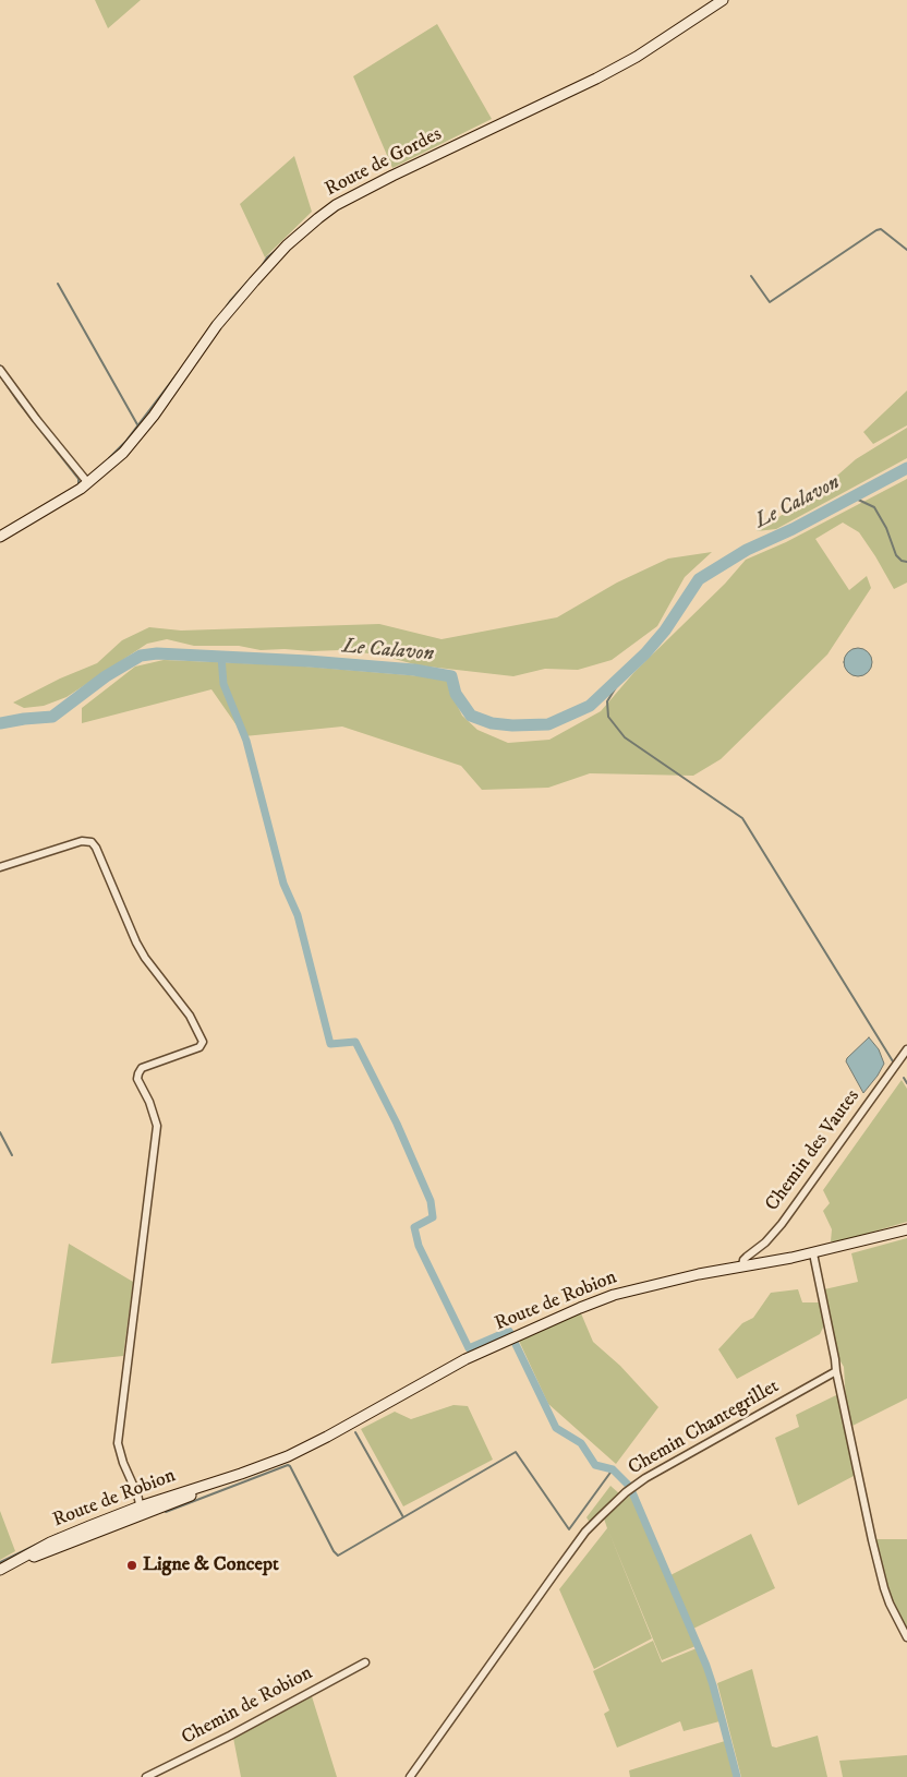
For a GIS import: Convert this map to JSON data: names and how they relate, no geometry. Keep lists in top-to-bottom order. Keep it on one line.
{"streets":{"main road":["Route de Gordes","Route de Robion"],"street":["Chemin des Vautes","Chemin Chantegrillet","Chemin de Robion"]},"crossings":[["Chemin des Vautes","Route de Robion"]],"water":["Le Calavon"],"places":["Ligne & Concept"]}
